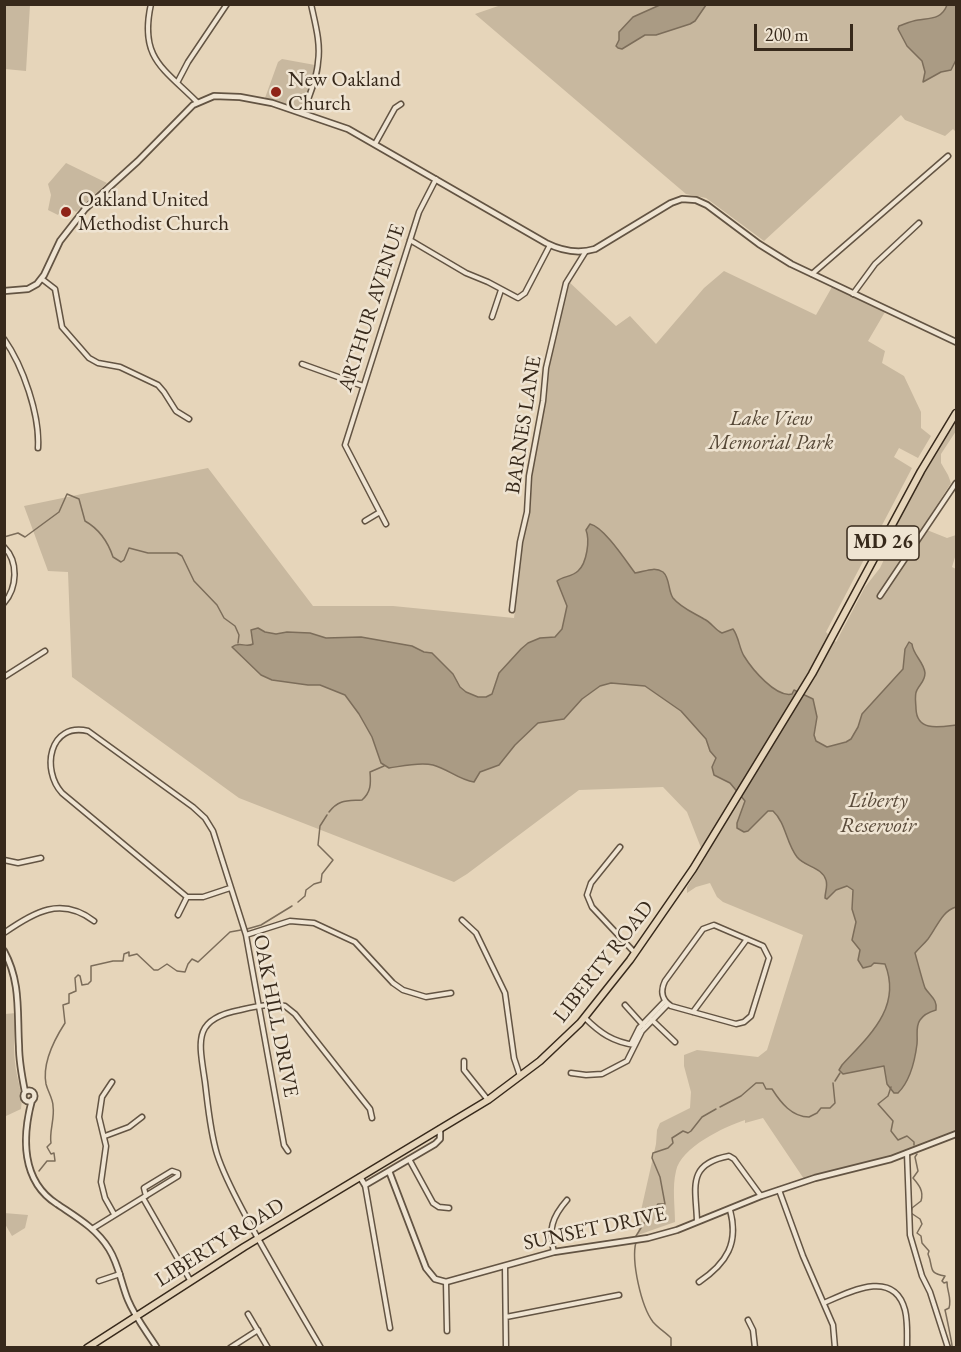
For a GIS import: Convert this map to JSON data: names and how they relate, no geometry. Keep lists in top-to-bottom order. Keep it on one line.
{"streets":{"main road":["MD 26","LIBERTY ROAD"],"street":["ARTHUR AVENUE","BARNES LANE","OAK HILL DRIVE","SUNSET DRIVE"]},"water":["Liberty Reservoir"],"parks":["Lake View Memorial Park"],"places":["New Oakland Church","Oakland United Methodist Church"],"scale_bar":"200 m"}
